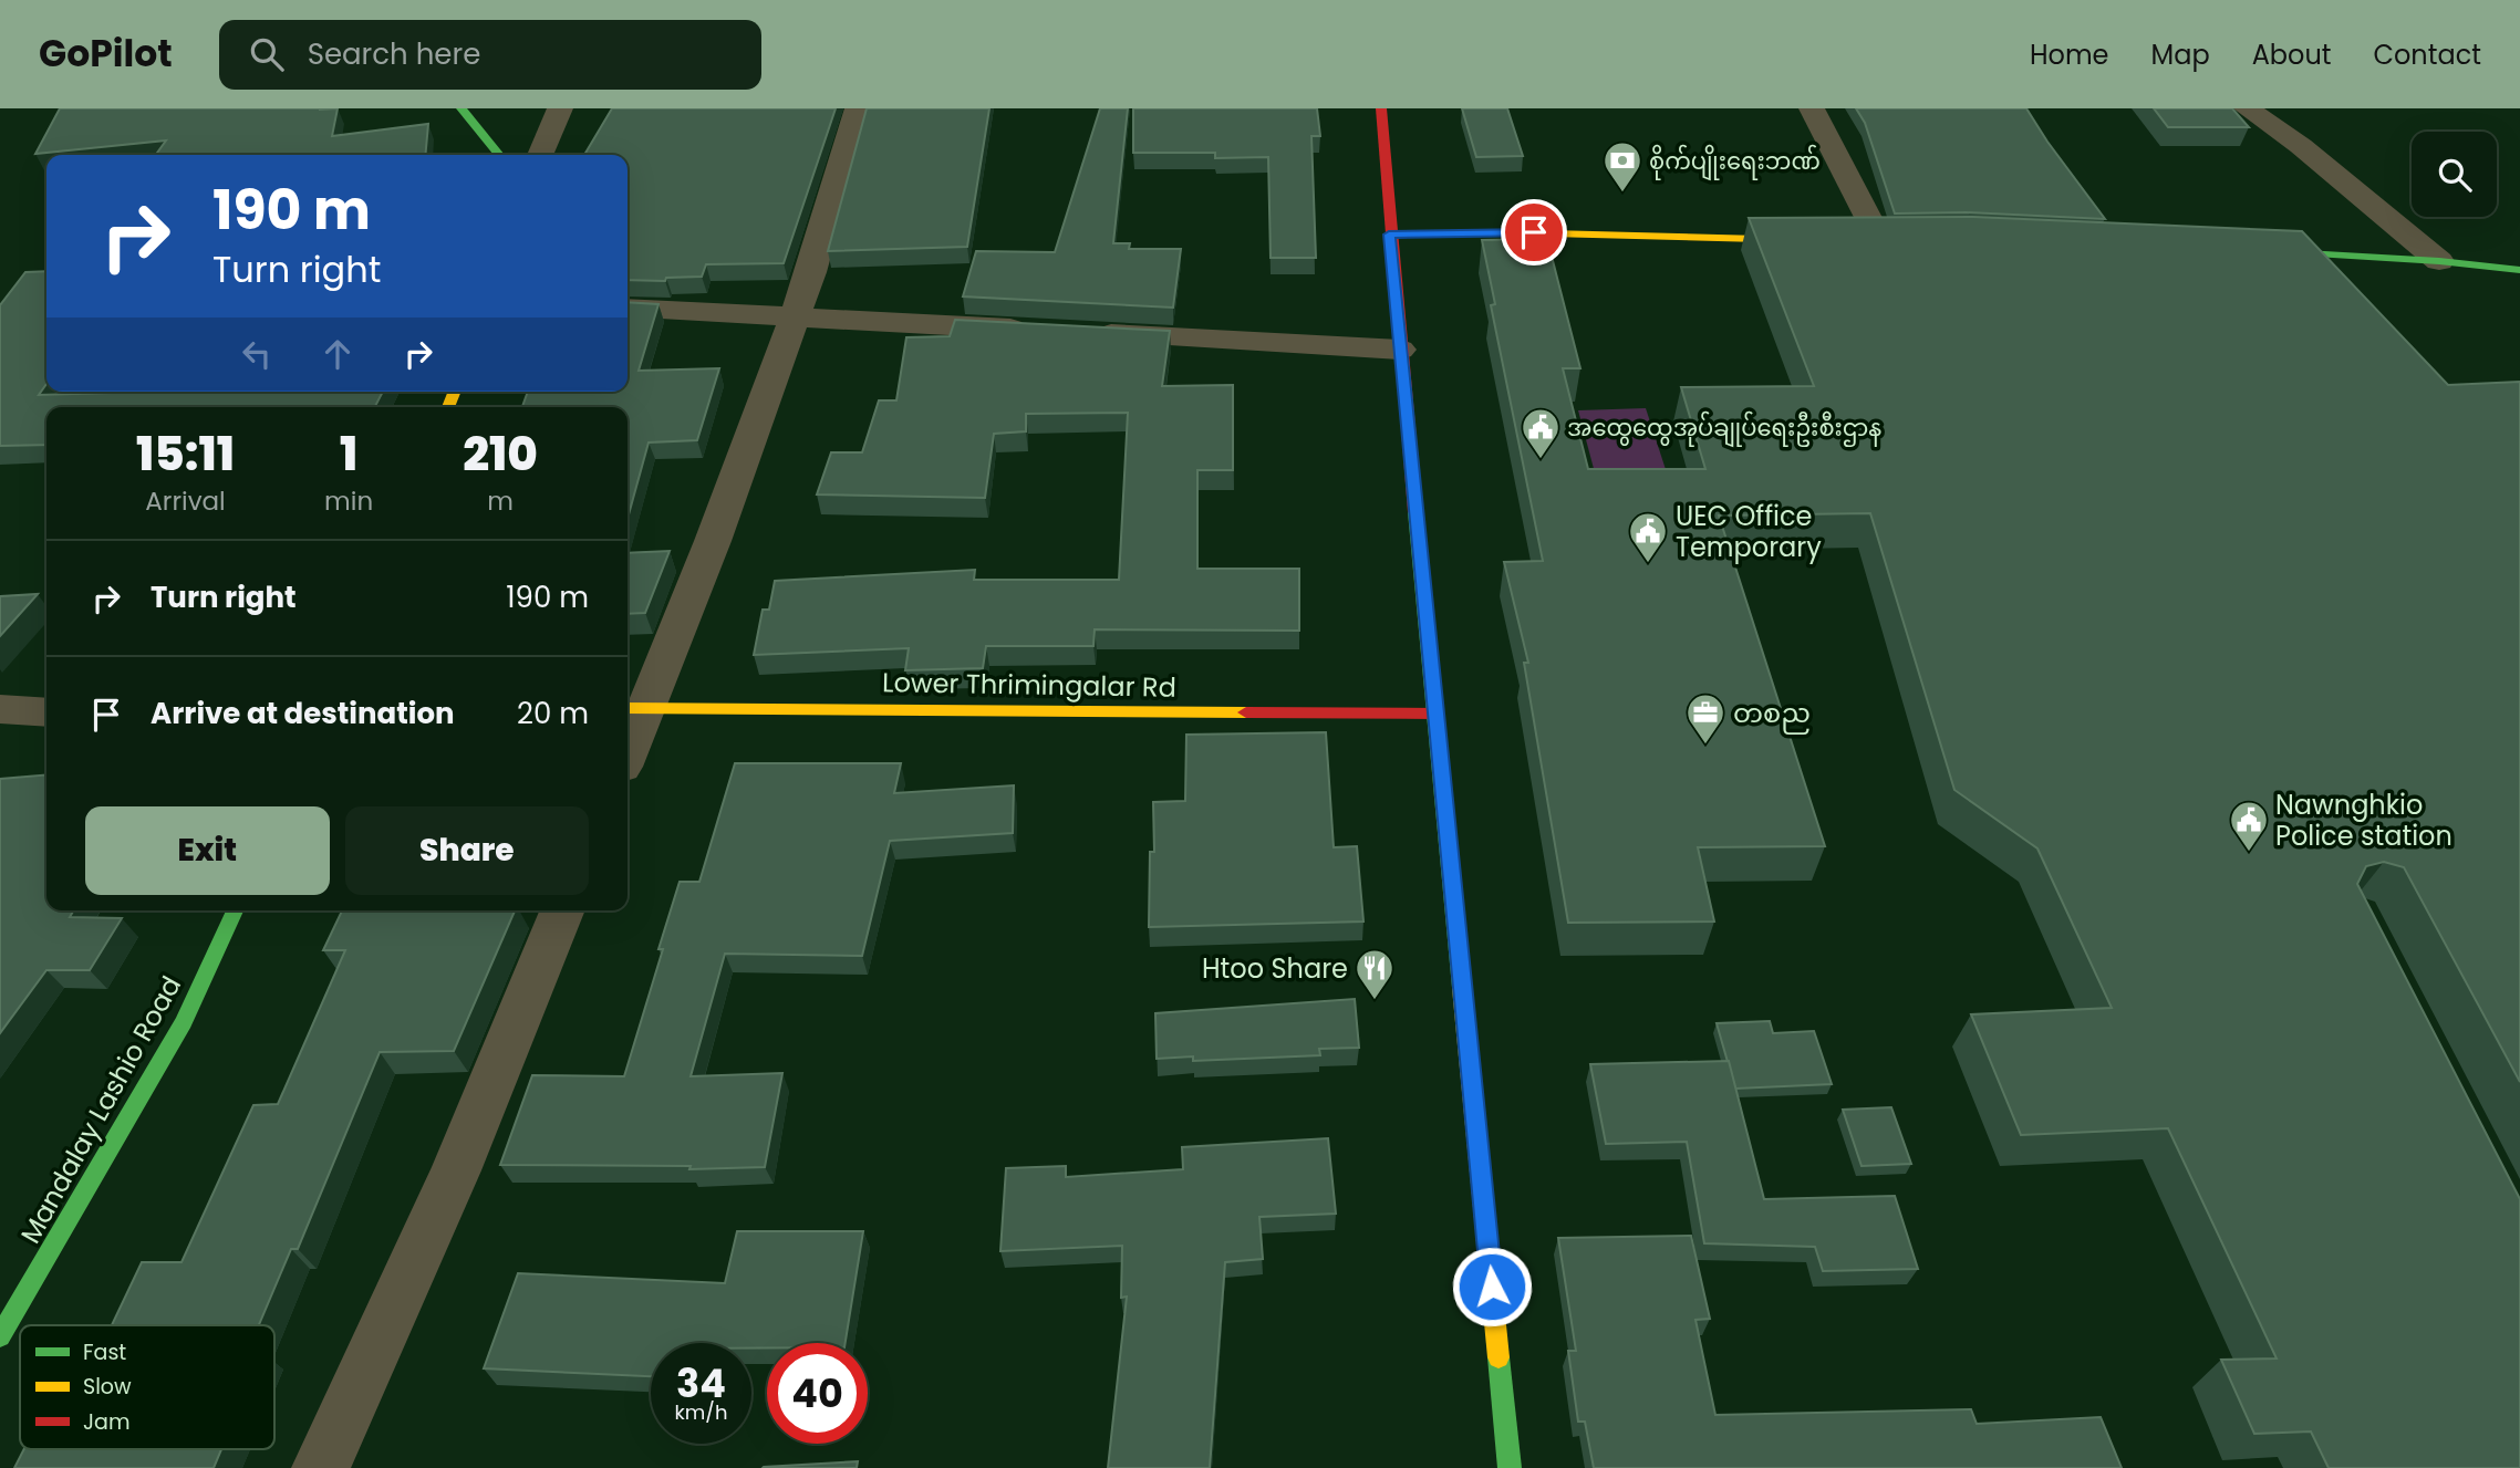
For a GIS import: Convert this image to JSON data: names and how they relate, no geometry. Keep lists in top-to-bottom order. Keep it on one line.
{"streets":{"main road":["Lower Thrimingalar Rd","Mandalay Lashio Road"]},"places":{"bank":["စိုက်ပျိုးရေးဘဏ်"],"public building":["အထွေထွေအုပ်ချုပ်ရေးဦးစီးဌာန","UEC Office Temporary","Nawnghkio Police station"],"office":["တစည"],"restaurant":["Htoo Share"]},"legend":["Fast","Slow","Jam"],"page":{"header":"GoPilot","search":"Search here","nav":["Home","Map","About","Contact"],"turn":["190 m","Turn right"],"eta":["15:11","Arrival","1","min","210","m"],"list":[{"name":"Turn right","value":"190 m"},{"name":"Arrive at destination","value":"20 m"}],"buttons":["Exit","Share"],"speed":"34 km/h","limit":"40"}}
